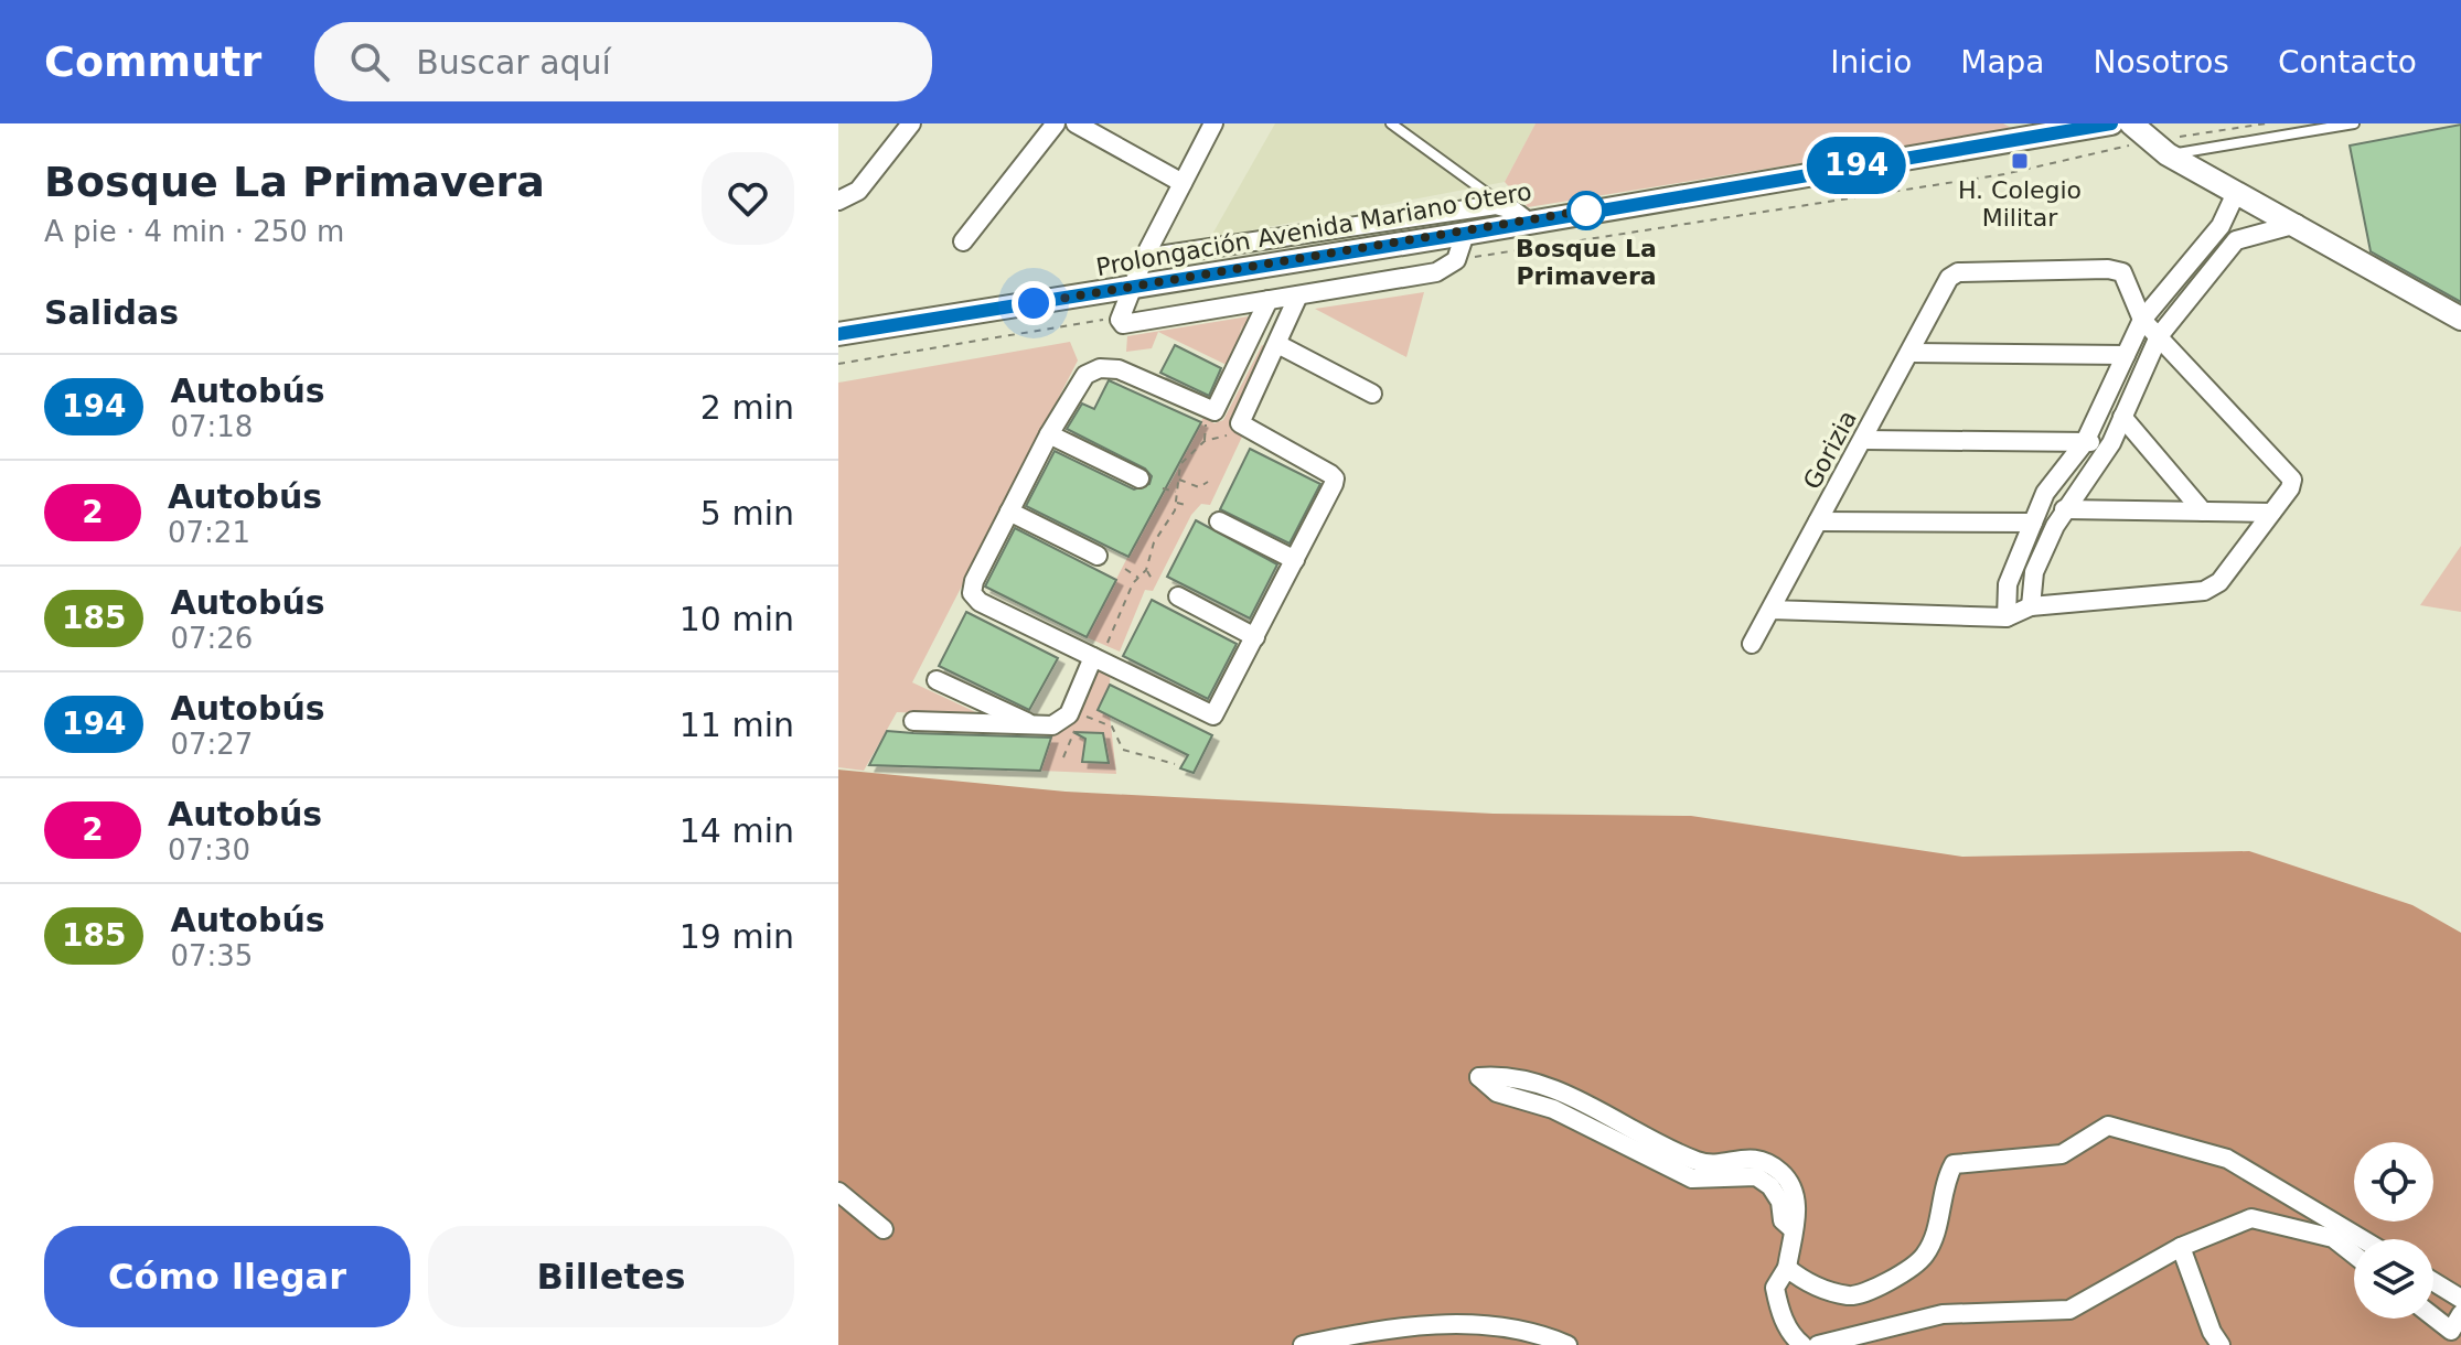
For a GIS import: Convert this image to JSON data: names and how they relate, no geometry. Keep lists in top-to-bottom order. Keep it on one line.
{"streets":{"street":["Prolongación Avenida Mariano Otero","Gorizia"]},"places":{"transit":["H. Colegio Militar"],"other":["Bosque La Primavera"]},"lines":["bus line 194"],"page":{"header":"Commutr","search":"Buscar aquí","nav":["Inicio","Mapa","Nosotros","Contacto"],"heading":[["Bosque La Primavera","A pie · 4 min · 250 m"],"Salidas"],"on_map":"194","list":[{"mark":"194","name":"Autobús","note":"07:18","value":"2 min"},{"mark":"2","name":"Autobús","note":"07:21","value":"5 min"},{"mark":"185","name":"Autobús","note":"07:26","value":"10 min"},{"mark":"194","name":"Autobús","note":"07:27","value":"11 min"},{"mark":"2","name":"Autobús","note":"07:30","value":"14 min"},{"mark":"185","name":"Autobús","note":"07:35","value":"19 min"}],"buttons":["Cómo llegar","Billetes"]}}
